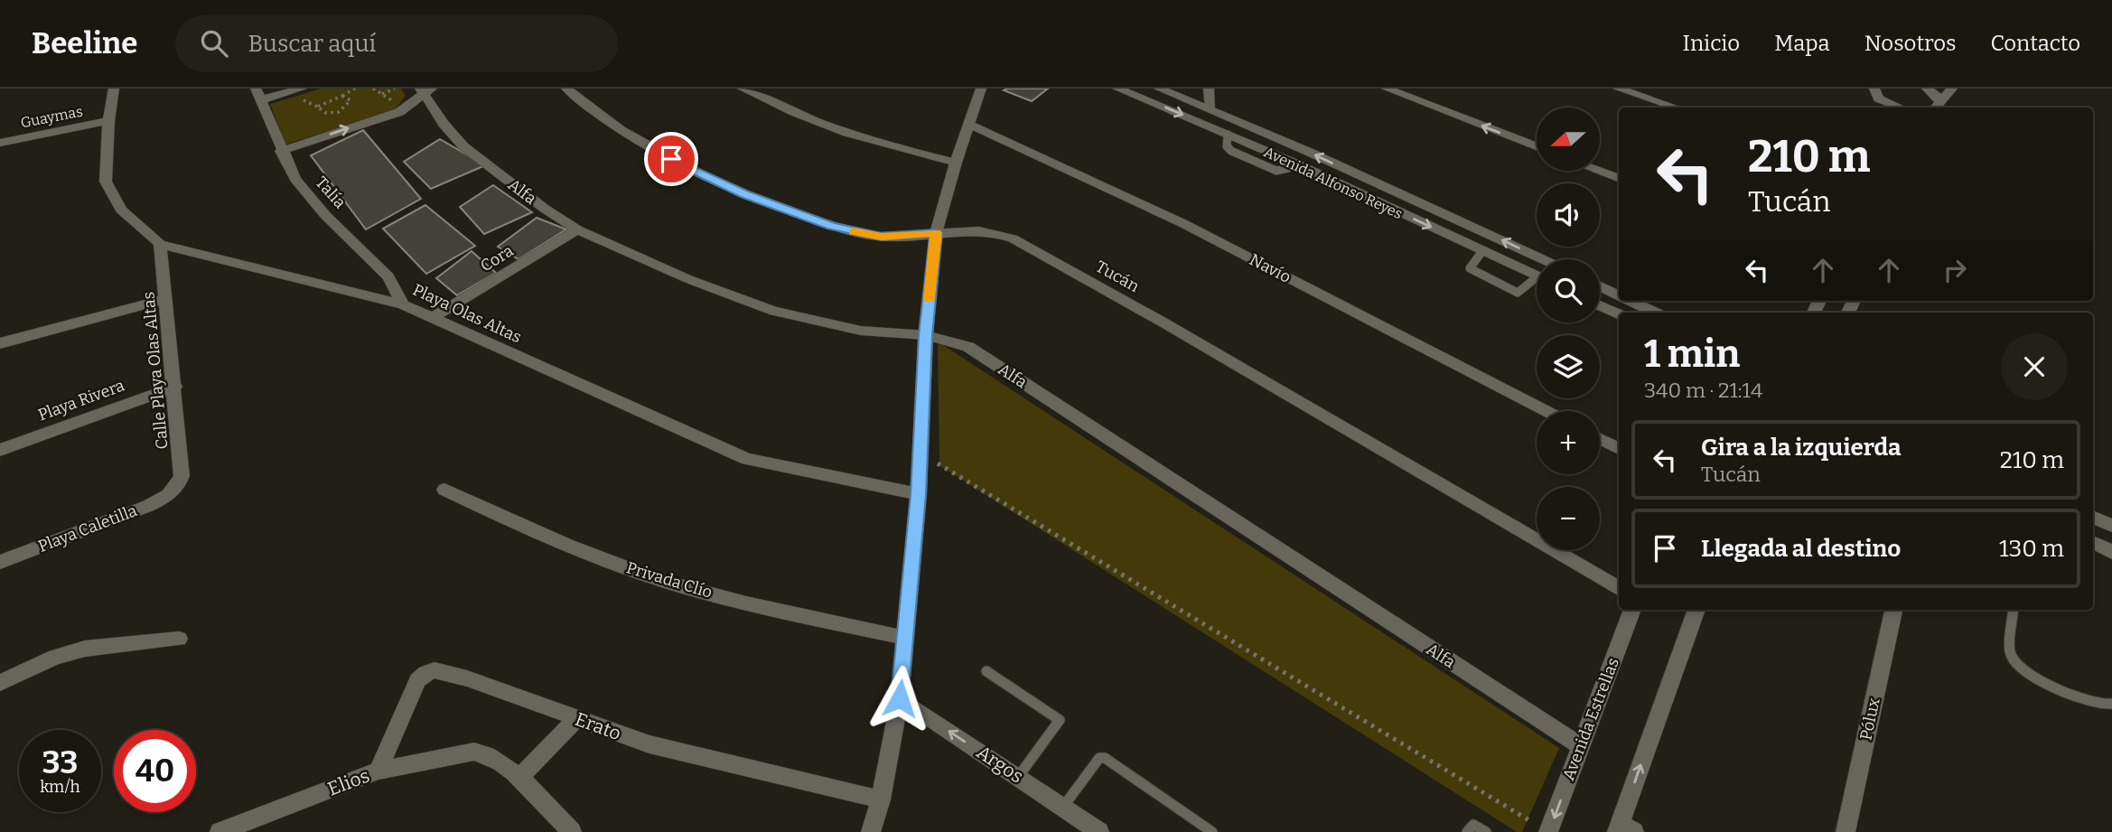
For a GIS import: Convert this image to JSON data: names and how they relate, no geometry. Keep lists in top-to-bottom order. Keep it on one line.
{"streets":{"street":["Guaymas","Avenida Alfonso Reyes","Alfa","Talía","Cora","Navío","Tucán","Playa Olas Altas","Calle Playa Olas Altas","Playa Rivera","Playa Caletilla","Privada Clío","Avenida Estrellas","Pólux","Erato","Argos","Elios"]},"crossings":[["Guaymas","Playa Olas Altas"],["Alfa","Cora"],["Alfa","Avenida Estrellas"],["Talía","Playa Olas Altas"],["Cora","Playa Olas Altas"],["Playa Olas Altas","Calle Playa Olas Altas"],["Calle Playa Olas Altas","Playa Rivera"],["Calle Playa Olas Altas","Playa Caletilla"],["Erato","Elios"]],"one_way":["Argos"],"north":"left","page":{"header":"Beeline","search":"Buscar aquí","nav":["Inicio","Mapa","Nosotros","Contacto"],"map_buttons":["+","−"],"turn":["210 m","Tucán"],"heading":["1 min","340 m · 21:14"],"list":[{"name":"Gira a la izquierda","note":"Tucán","value":"210 m"},{"name":"Llegada al destino","value":"130 m"}],"speed":"33 km/h","limit":"40"}}
